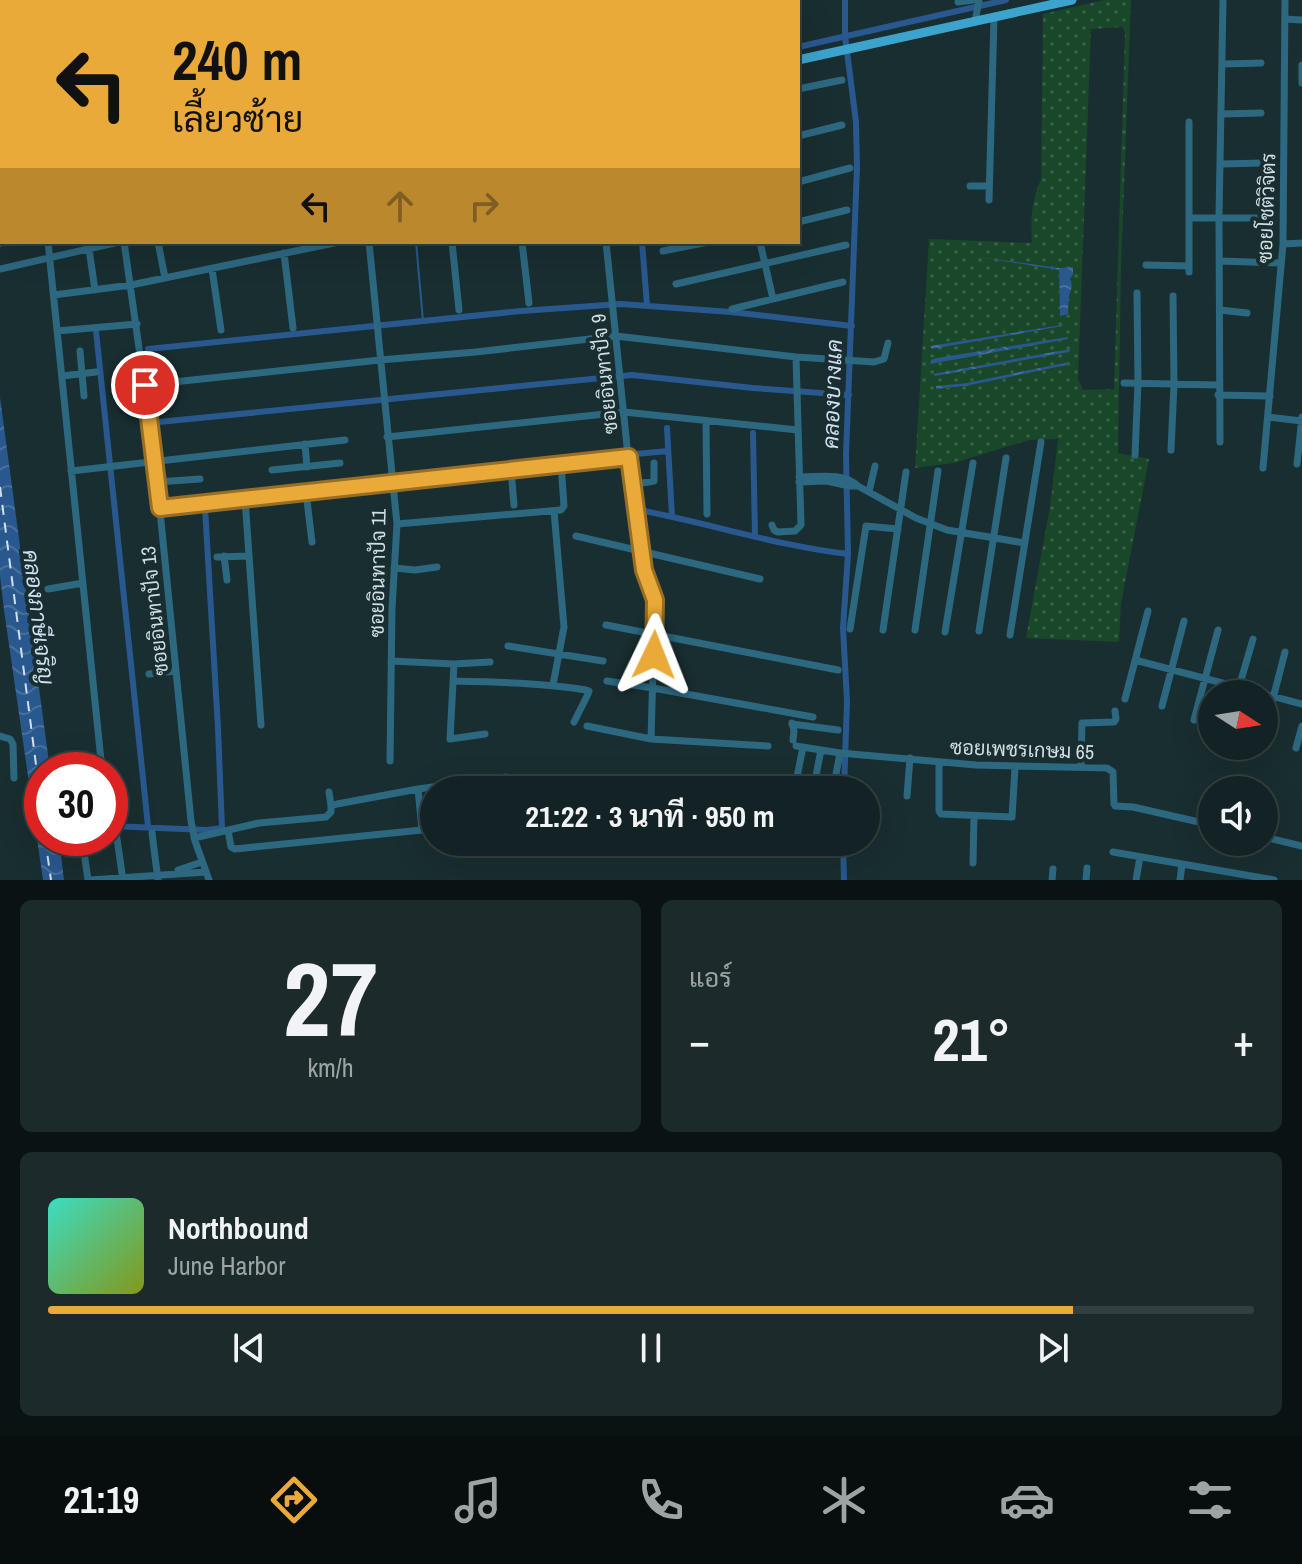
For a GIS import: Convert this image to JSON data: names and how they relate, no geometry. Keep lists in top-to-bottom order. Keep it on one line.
{"streets":{"street":["ซอยโชติวิจิตร","ซอยอินทาปัจ 9","ซอยอินทาปัจ 11","ซอยอินทาปัจ 13","ซอยเพชรเกษม 65"]},"water":["คลองบางแค","คลองภาษีเจริญ"],"north":"right","page":{"turn":["240 m","เลี้ยวซ้าย"],"limit":"30","trip":"21:22 · 3 นาที · 950 m","tile":[["27","km/h"],"แอร์"],"heat":["−","21°","+"],"song":["Northbound","June Harbor"],"tabs":"21:19"}}
